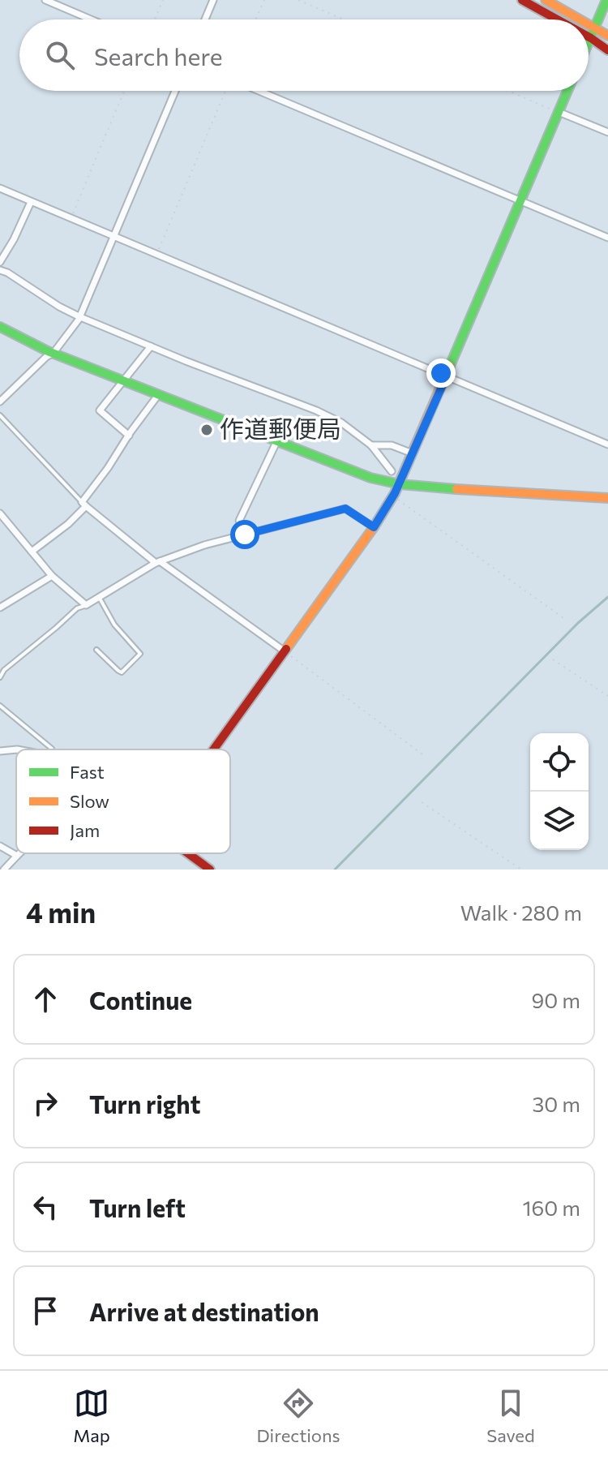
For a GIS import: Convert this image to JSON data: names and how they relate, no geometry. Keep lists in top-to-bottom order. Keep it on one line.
{"places":["作道郵便局"],"legend":["Fast","Slow","Jam"],"page":{"search":"Search here","heading":["4 min","Walk · 280 m"],"list":[["Continue","90 m"],["Turn right","30 m"],["Turn left","160 m"],"Arrive at destination"],"nav":["Map","Directions","Saved"]}}
